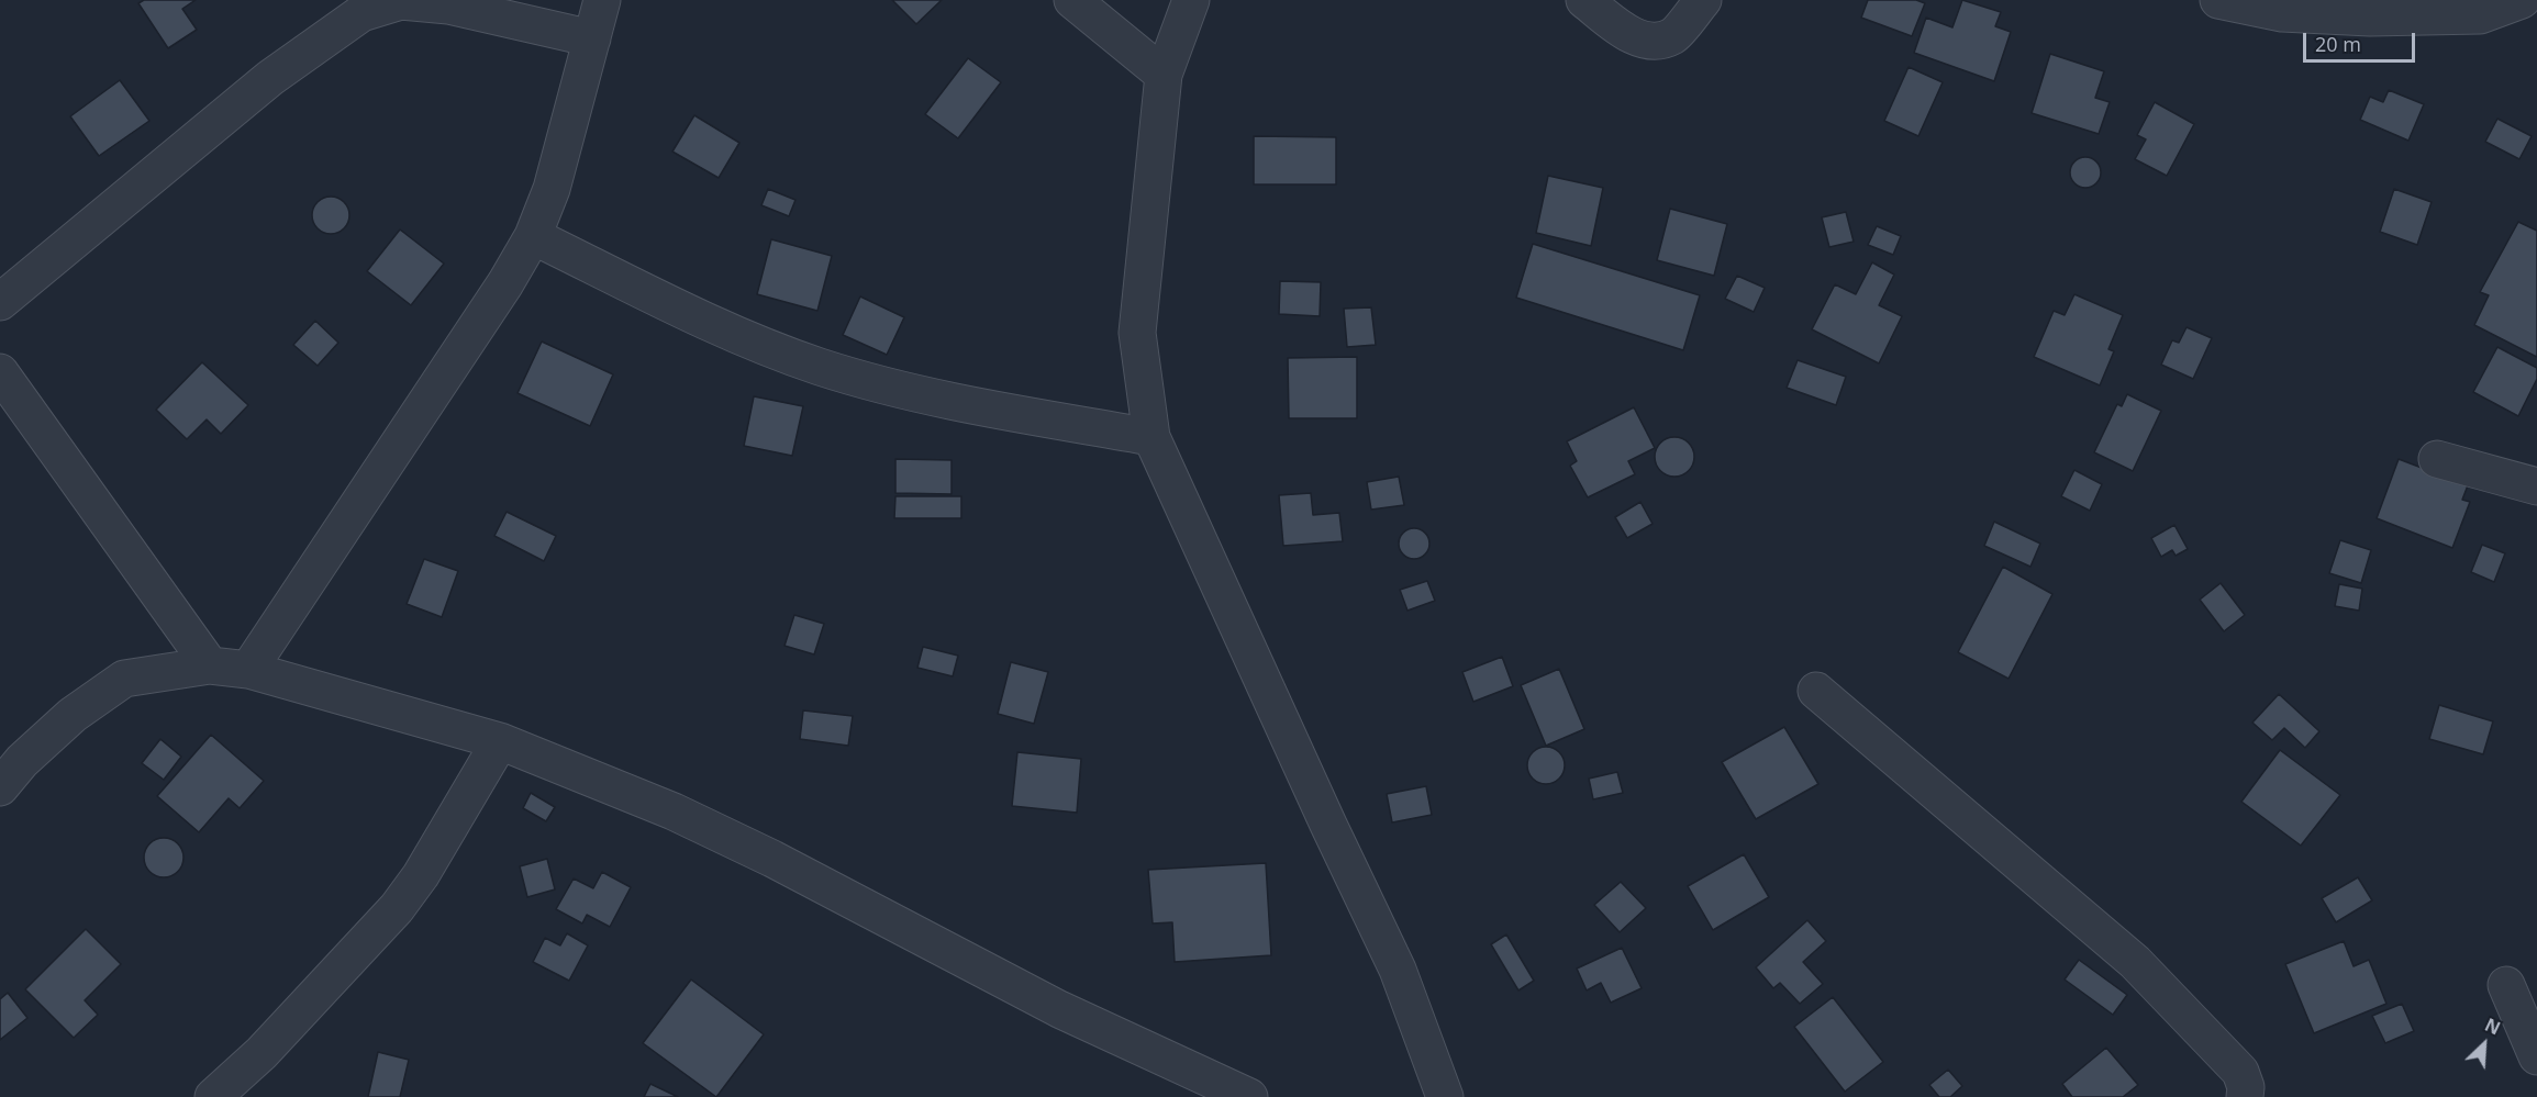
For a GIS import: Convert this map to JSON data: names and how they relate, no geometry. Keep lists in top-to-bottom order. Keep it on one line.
{"scale_bar":"20 m","north":"top right"}
